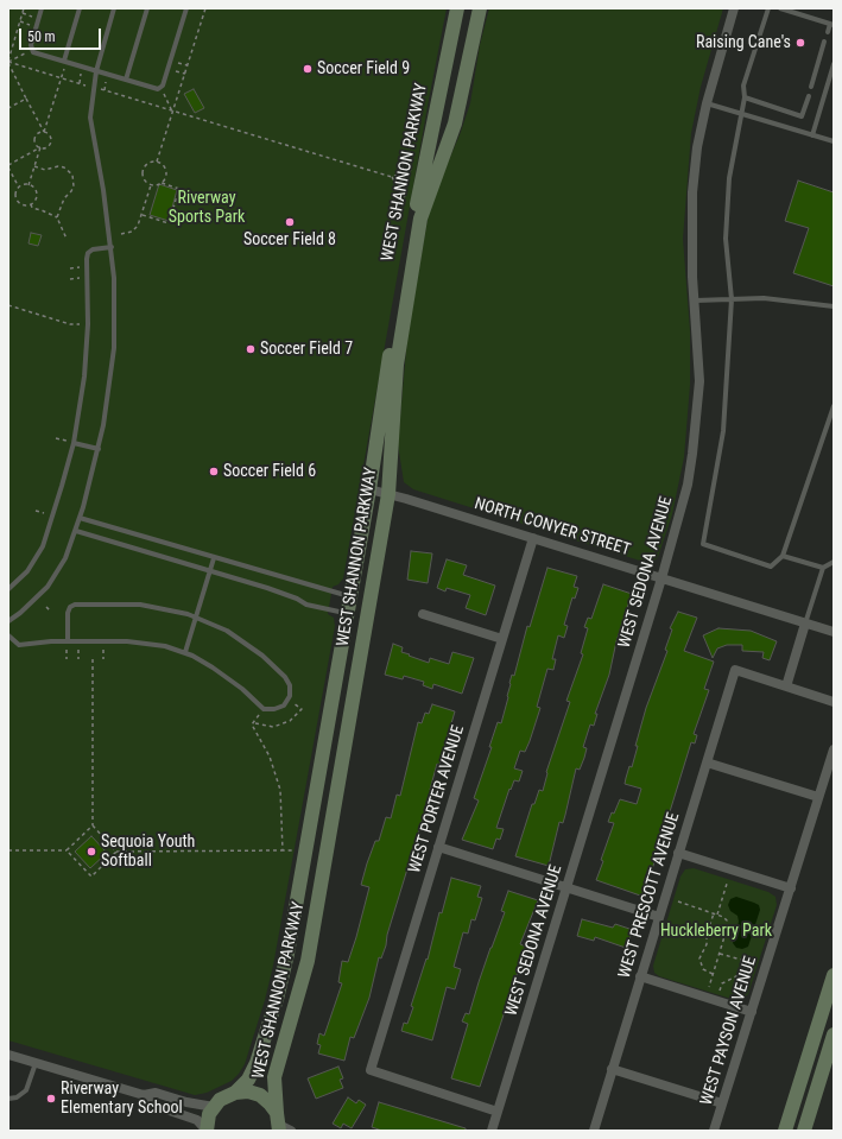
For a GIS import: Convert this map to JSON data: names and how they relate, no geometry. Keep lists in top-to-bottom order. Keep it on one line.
{"streets":{"street":["WEST SHANNON PARKWAY","NORTH CONYER STREET","WEST SEDONA AVENUE","WEST PORTER AVENUE","WEST PRESCOTT AVENUE","WEST PAYSON AVENUE"]},"crossings":[["WEST SHANNON PARKWAY","NORTH CONYER STREET"],["NORTH CONYER STREET","WEST SEDONA AVENUE"],["NORTH CONYER STREET","WEST PORTER AVENUE"],["WEST SEDONA AVENUE","WEST PORTER AVENUE"]],"parks":["Riverway Sports Park","Huckleberry Park"],"places":["Raising Cane's","Soccer Field 9","Soccer Field 8","Soccer Field 7","Soccer Field 6","Sequoia Youth Softball","Riverway Elementary School"],"scale_bar":"50 m"}
